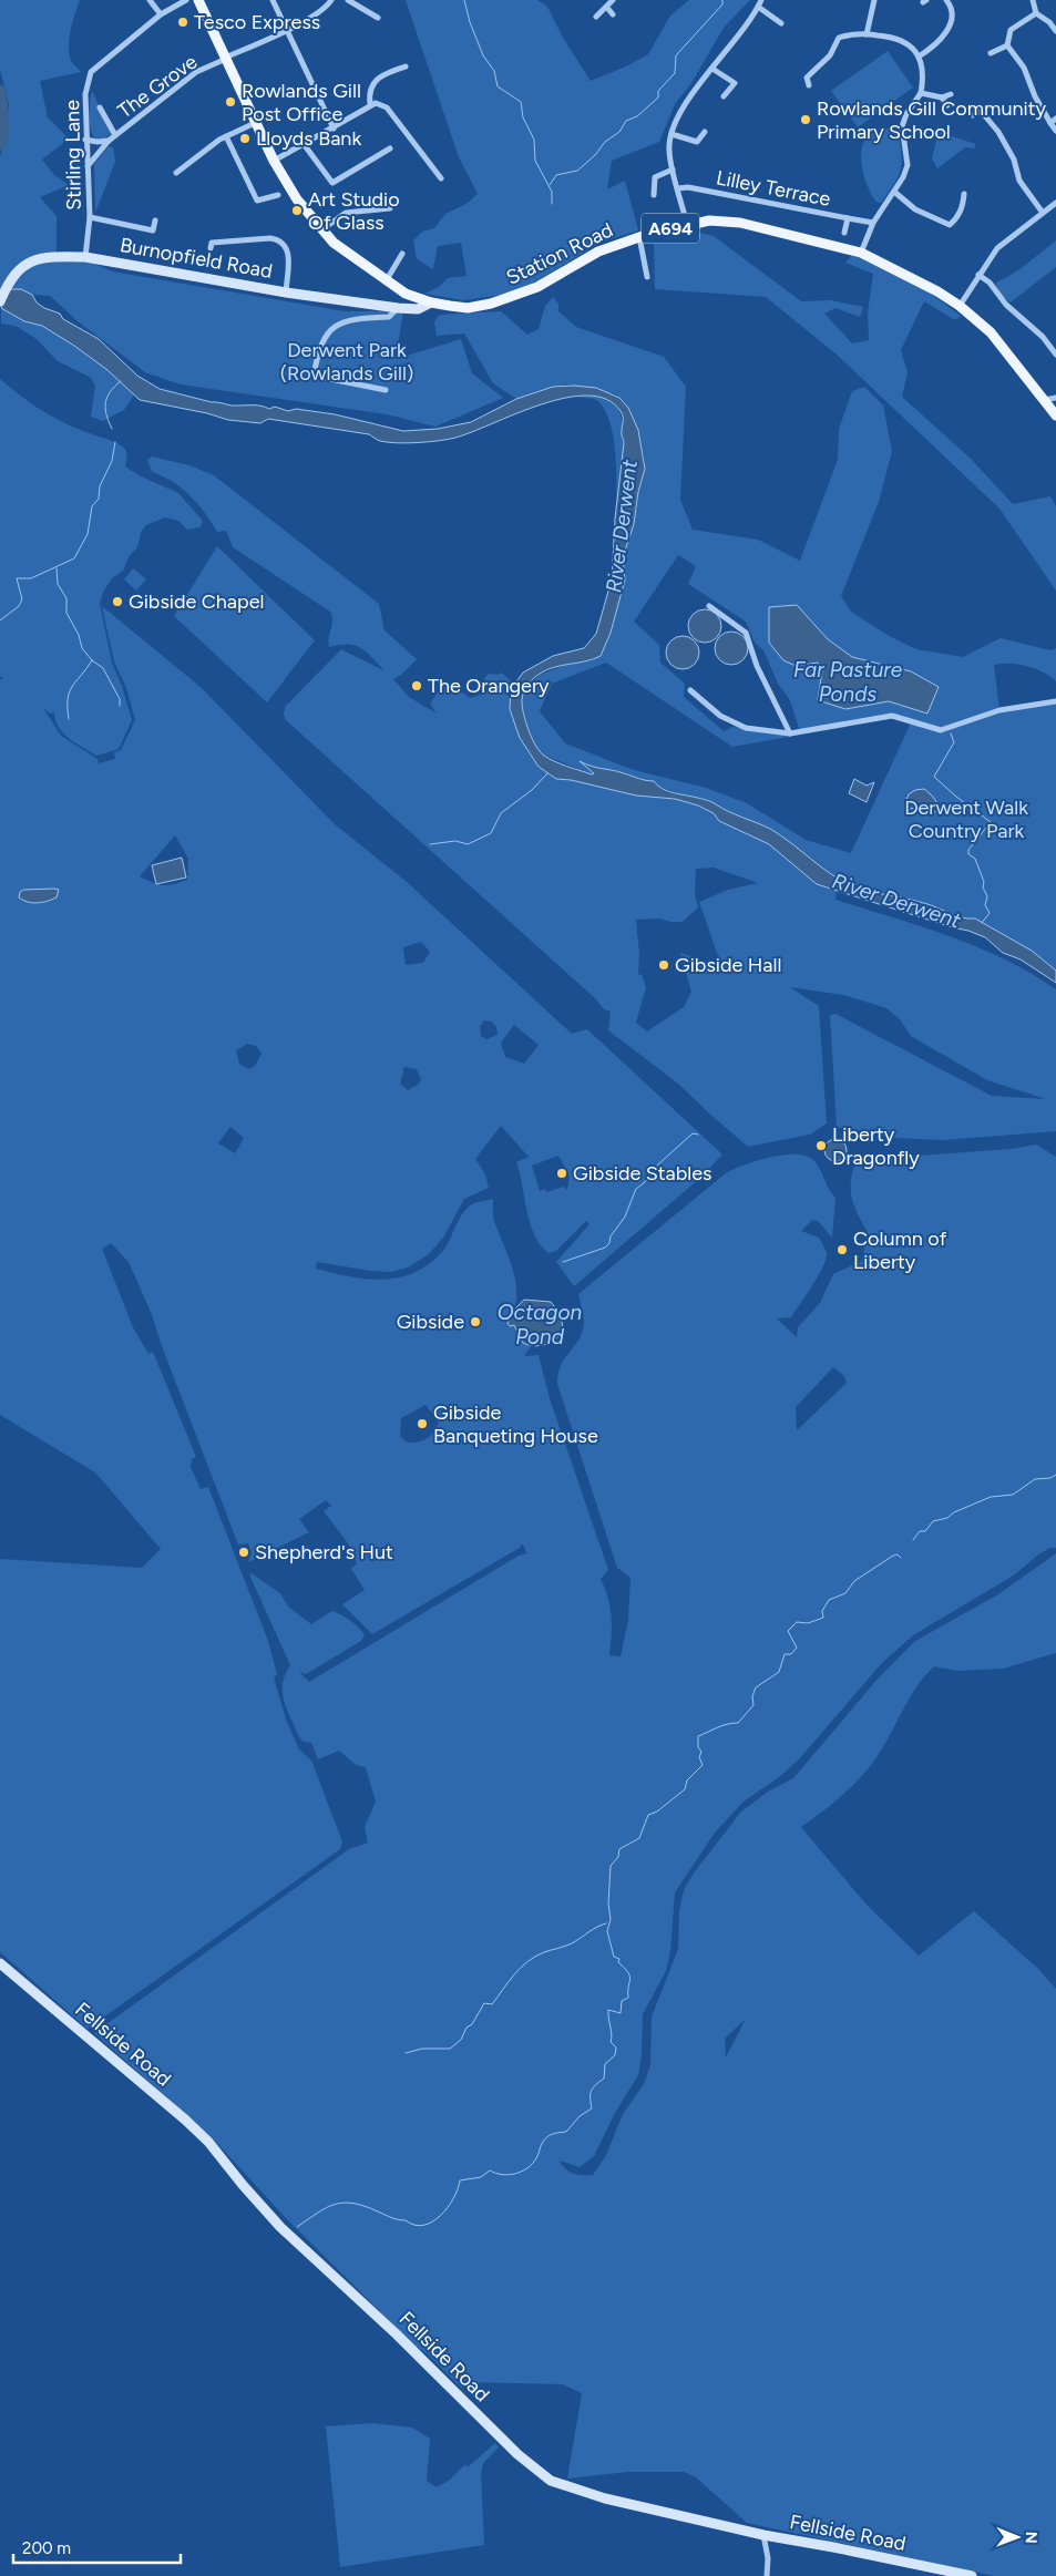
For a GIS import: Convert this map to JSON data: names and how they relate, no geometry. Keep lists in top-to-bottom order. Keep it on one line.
{"streets":{"main road":["A694","Station Road"],"street":["The Grove","Stirling Lane","Lilley Terrace","Burnopfield Road","Fellside Road"]},"crossings":[["The Grove","Stirling Lane"],["The Grove","Station Road"],["Stirling Lane","Burnopfield Road"],["A694","Station Road"],["Station Road","Burnopfield Road"]],"water":["River Derwent","Far Pasture Ponds","Octagon Pond"],"parks":["Derwent Park (Rowlands Gill)","Derwent Walk Country Park"],"places":["Tesco Express","Rowlands Gill Post Office","Rowlands Gill Community Primary School","Lloyds Bank","Art Studio Of Glass","Gibside Chapel","The Orangery","Gibside Hall","Liberty Dragonfly","Gibside Stables","Column of Liberty","Gibside","Gibside Banqueting House","Shepherd's Hut"],"scale_bar":"200 m","north":"right"}
